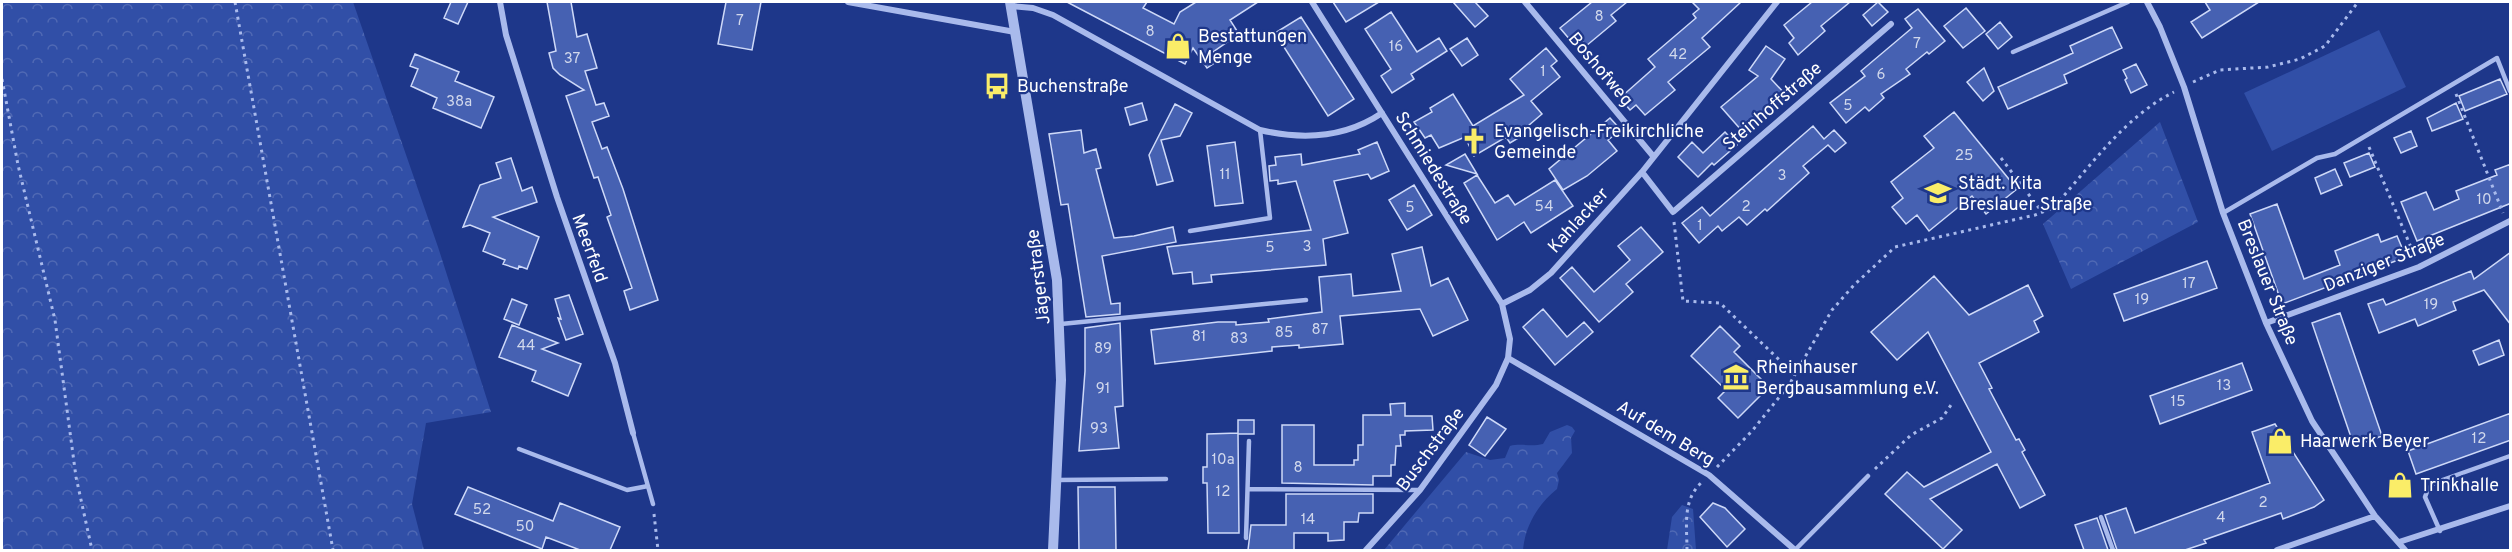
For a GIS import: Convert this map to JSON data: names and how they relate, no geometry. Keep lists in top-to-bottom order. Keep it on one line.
{"streets":{"street":["Boshofweg","Steinhoffstraße","Schmiedestraße","Kahlacker","Meerfeld","Danziger Straße","Jägerstraße","Breslauer Straße","Auf dem Berg","Buschstraße"]},"crossings":[["Boshofweg","Kahlacker"],["Schmiedestraße","Kahlacker"],["Schmiedestraße","Auf dem Berg"],["Schmiedestraße","Buschstraße"],["Danziger Straße","Breslauer Straße"],["Auf dem Berg","Buschstraße"]],"places":{"shop":["Bestattungen Menge","Haarwerk Beyer","Trinkhalle"],"bus stop":["Buchenstraße"],"church":["Evangelisch-Freikirchliche Gemeinde"],"school or university":["Städt. Kita Breslauer Straße"],"museum":["Rheinhauser Bergbausammlung e.V."]},"house_numbers":["8","7","8","7","16","42","37","1","6","38a","5","25","11","3","10","54","2","5","1","3","5","17","19","19","87","85","81","83","44","89","13","91","15","93","12","10a","8","12","2","52","4","14","50"]}
